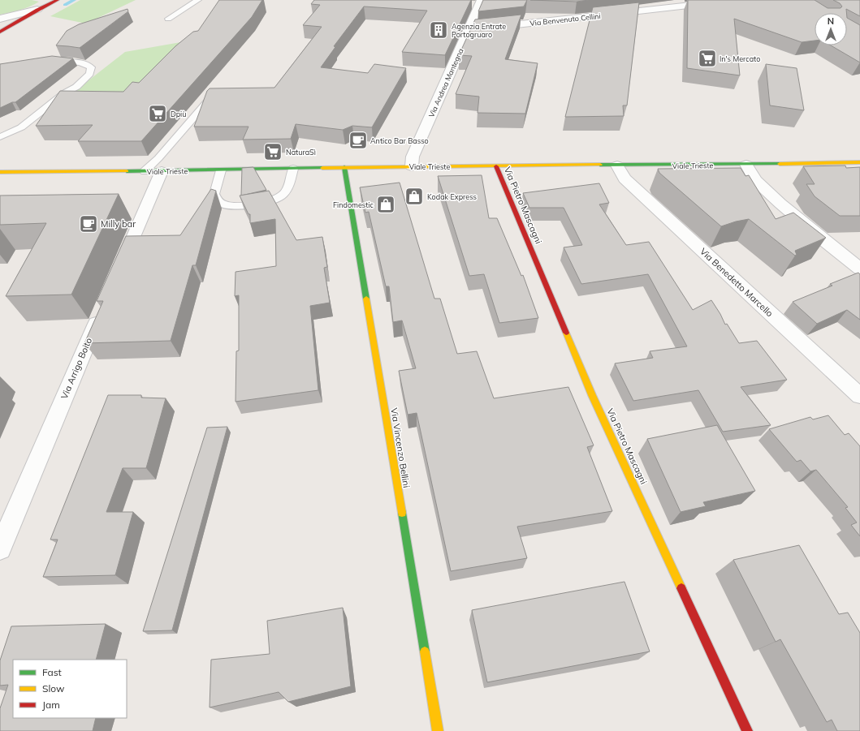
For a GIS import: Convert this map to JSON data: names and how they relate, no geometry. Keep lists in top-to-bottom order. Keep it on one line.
{"streets":{"street":["Via Benvenuto Cellini","Via Andrea Mantegna","Viale Trieste","Via Pietro Mascagni","Via Benedetto Marcello","Via Arrigo Boito","Via Vincenzo Bellini"]},"crossings":[["Via Benvenuto Cellini","Via Andrea Mantegna"],["Via Andrea Mantegna","Viale Trieste"],["Viale Trieste","Via Pietro Mascagni"],["Viale Trieste","Via Benedetto Marcello"],["Viale Trieste","Via Vincenzo Bellini"]],"places":{"building":["Agenzia Entrate Portogruaro"],"supermarket":["In's Mercato","Dpiù","NaturaSì"],"cafe":["Antico Bar Basso","Milly bar"],"shop":["Kodak Express","Findomestic"]},"legend":["Fast","Slow","Jam"],"north":"top"}
